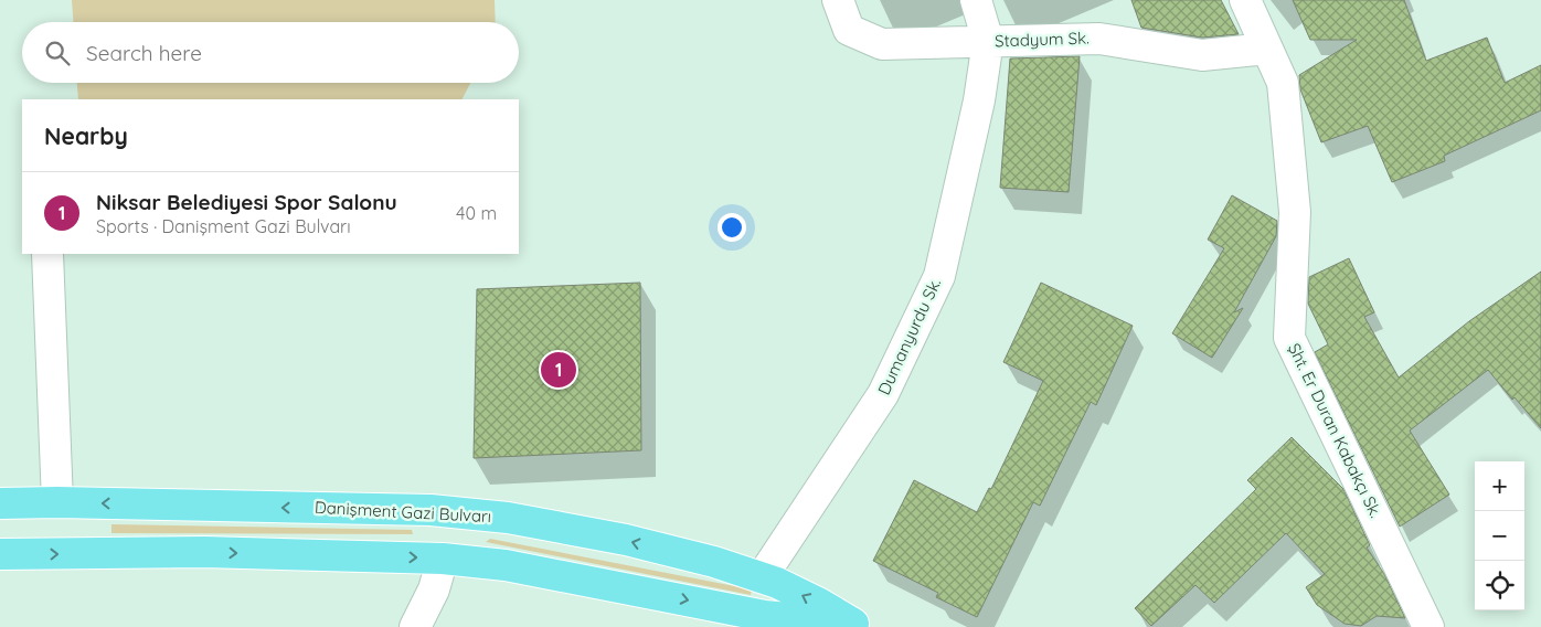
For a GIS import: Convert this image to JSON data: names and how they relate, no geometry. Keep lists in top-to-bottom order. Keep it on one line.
{"streets":{"main road":["Danişment Gazi Bulvarı"],"street":["Stadyum Sk.","Dumanyurdu Sk.","Şht. Er Duran Kabakçı Sk."]},"crossings":[["Stadyum Sk.","Dumanyurdu Sk."],["Stadyum Sk.","Şht. Er Duran Kabakçı Sk."],["Dumanyurdu Sk.","Danişment Gazi Bulvarı"]],"page":{"search":"Search here","heading":"Nearby","list":[{"mark":"1","name":"Niksar Belediyesi Spor Salonu","note":"Sports · Danişment Gazi Bulvarı","value":"40 m"}],"pins":"1","map_buttons":["+","−"]}}
